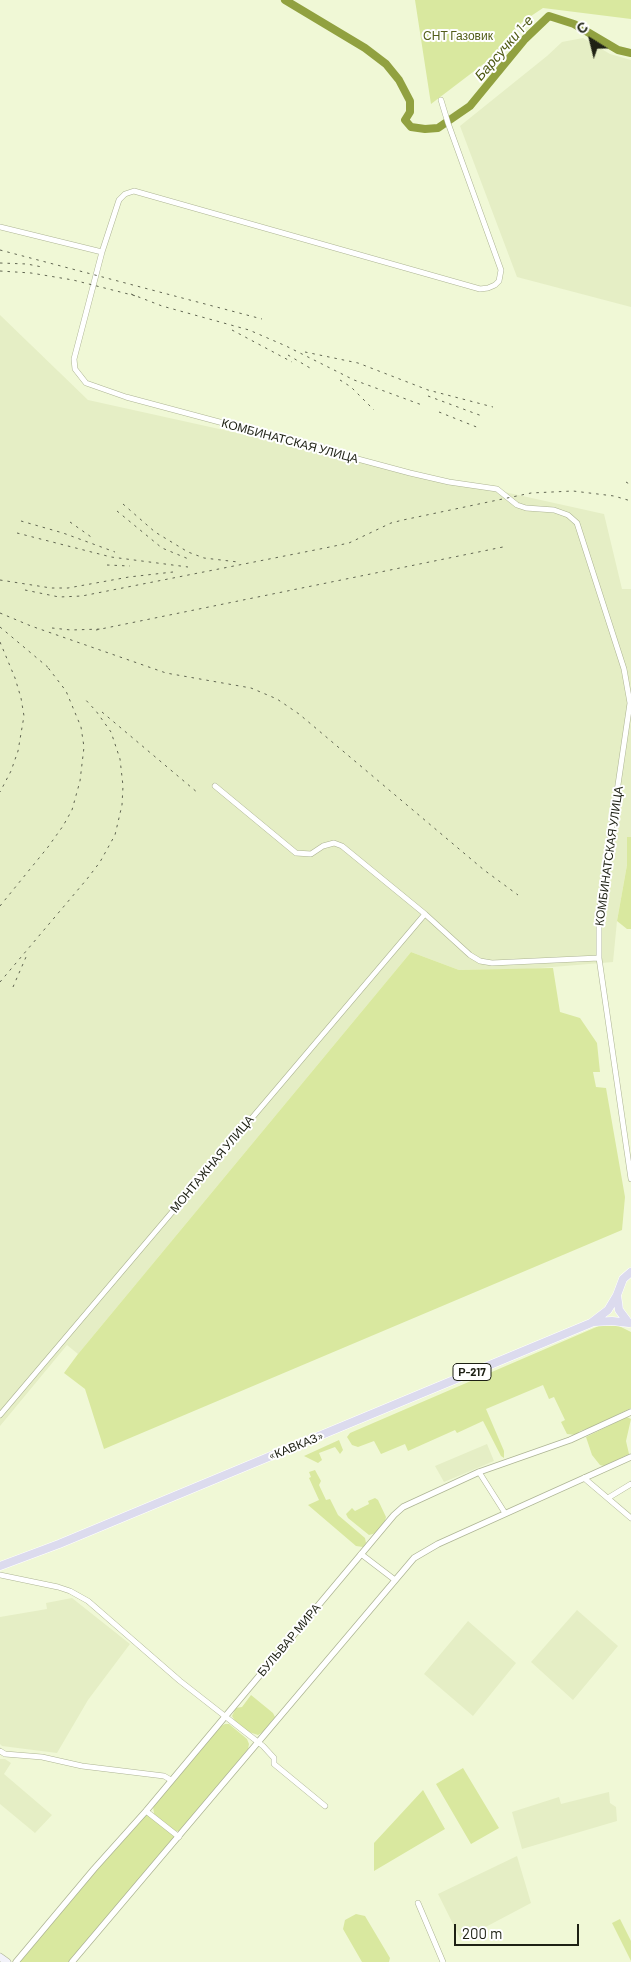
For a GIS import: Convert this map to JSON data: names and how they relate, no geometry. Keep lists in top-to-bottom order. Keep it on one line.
{"streets":{"highway":["Р-217","«КАВКАЗ»"],"street":["КОМБИНАТСКАЯ УЛИЦА","МОНТАЖНАЯ УЛИЦА","БУЛЬВАР МИРА"]},"water":["Барсучки 1-е"],"parks":["СНТ Газовик"],"scale_bar":"200 m","north":"top left"}
